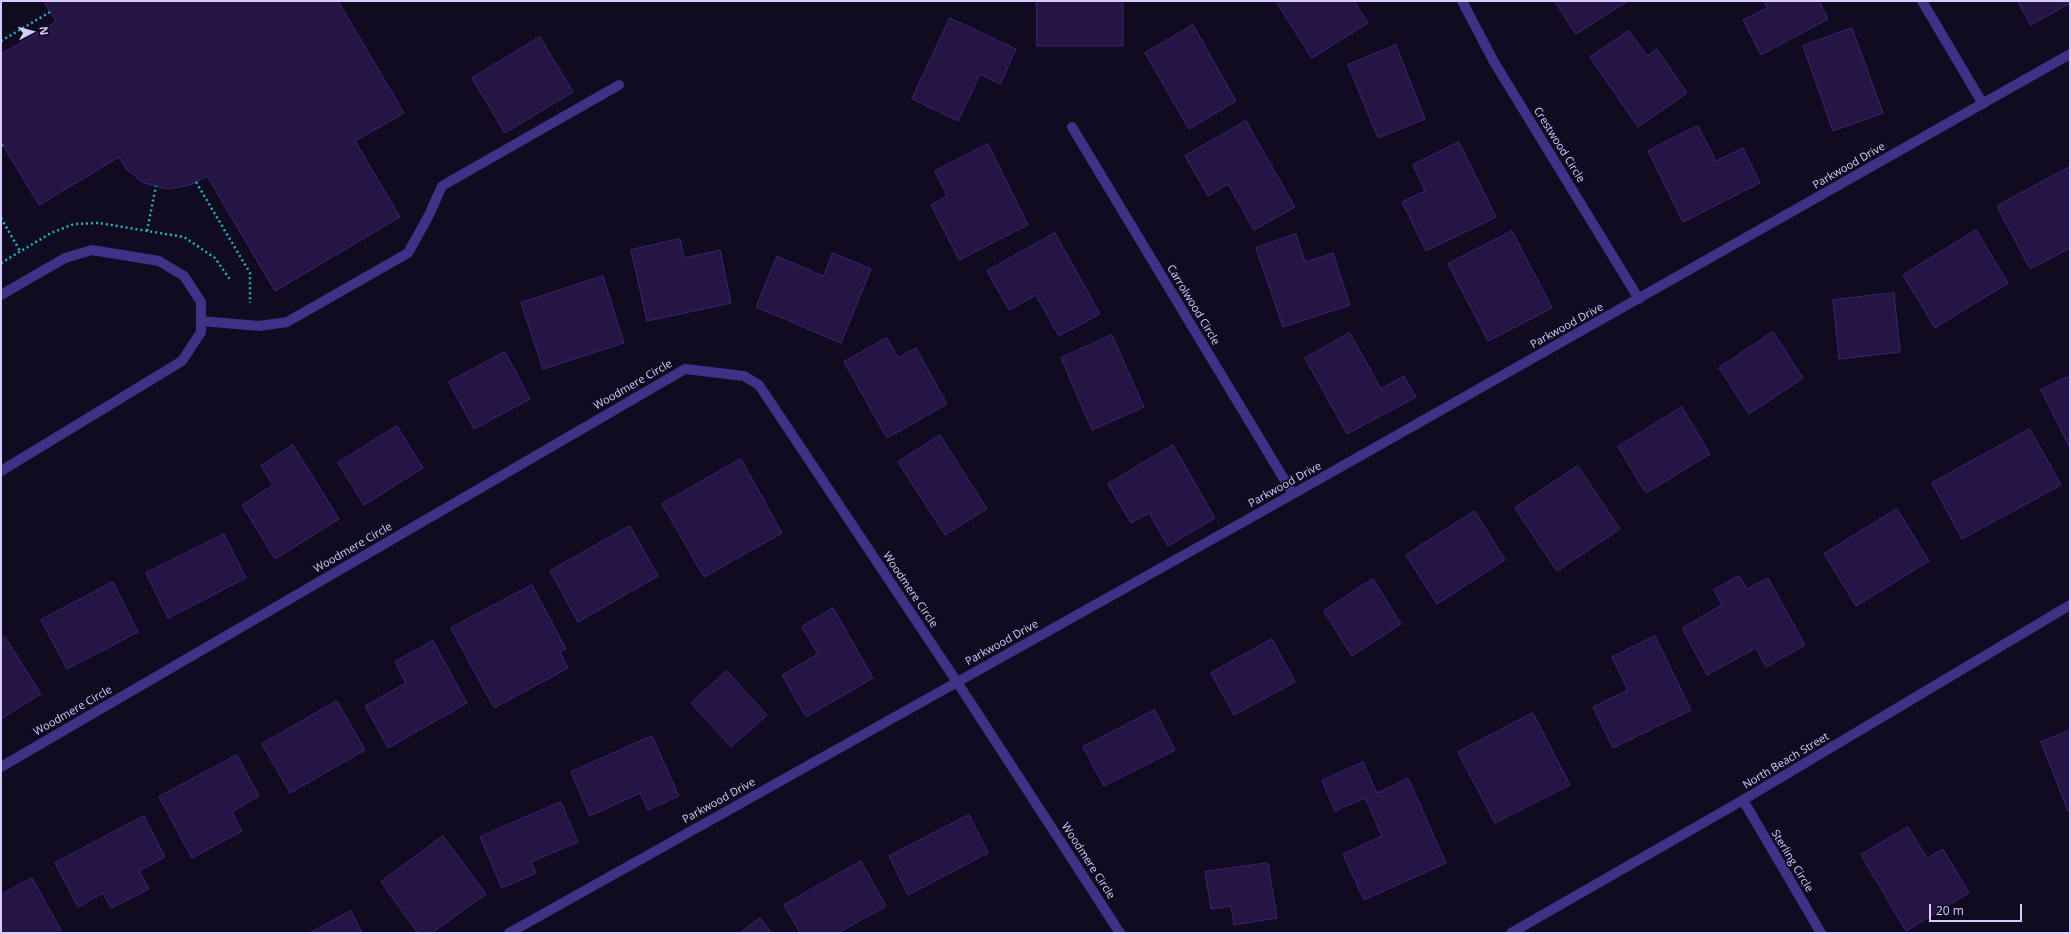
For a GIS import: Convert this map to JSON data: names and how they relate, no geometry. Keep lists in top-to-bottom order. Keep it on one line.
{"streets":{"street":["Crestwood Circle","Parkwood Drive","Carrolwood Circle","Woodmere Circle","North Beach Street","Sterling Circle"]},"crossings":[["Crestwood Circle","Parkwood Drive"],["Parkwood Drive","Carrolwood Circle"],["Parkwood Drive","Woodmere Circle"],["North Beach Street","Sterling Circle"]],"scale_bar":"20 m","north":"right"}
